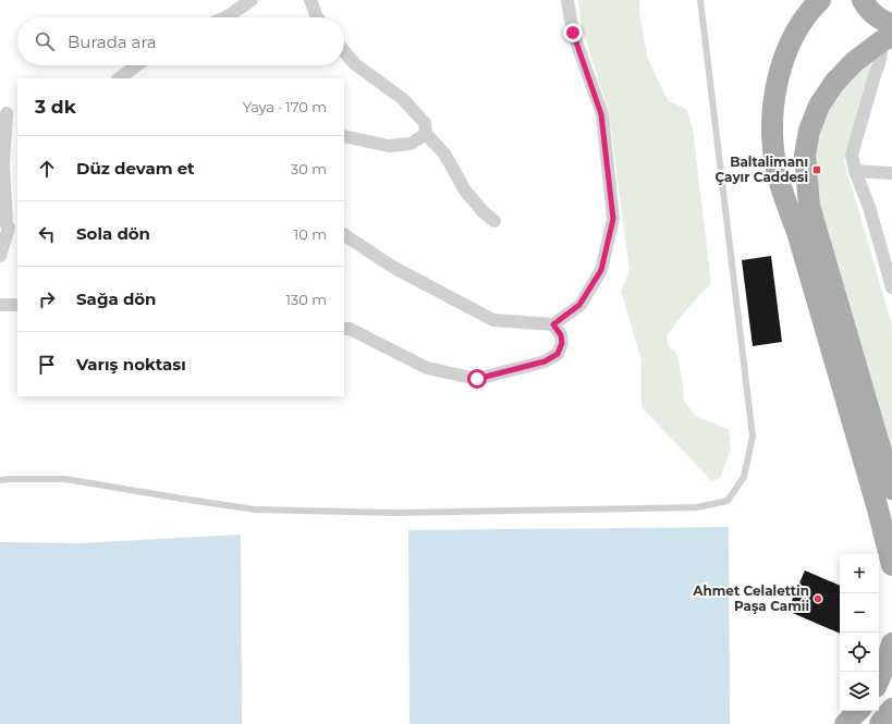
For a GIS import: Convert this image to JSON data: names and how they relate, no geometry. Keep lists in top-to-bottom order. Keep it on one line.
{"places":{"transit":["Baltalimanı Çayır Caddesi"],"other":["Ahmet Celalettin Paşa Camii"]},"page":{"search":"Burada ara","heading":["3 dk","Yaya · 170 m"],"list":[["Düz devam et","30 m"],["Sola dön","10 m"],["Sağa dön","130 m"],"Varış noktası"],"map_buttons":["+","−"]}}
